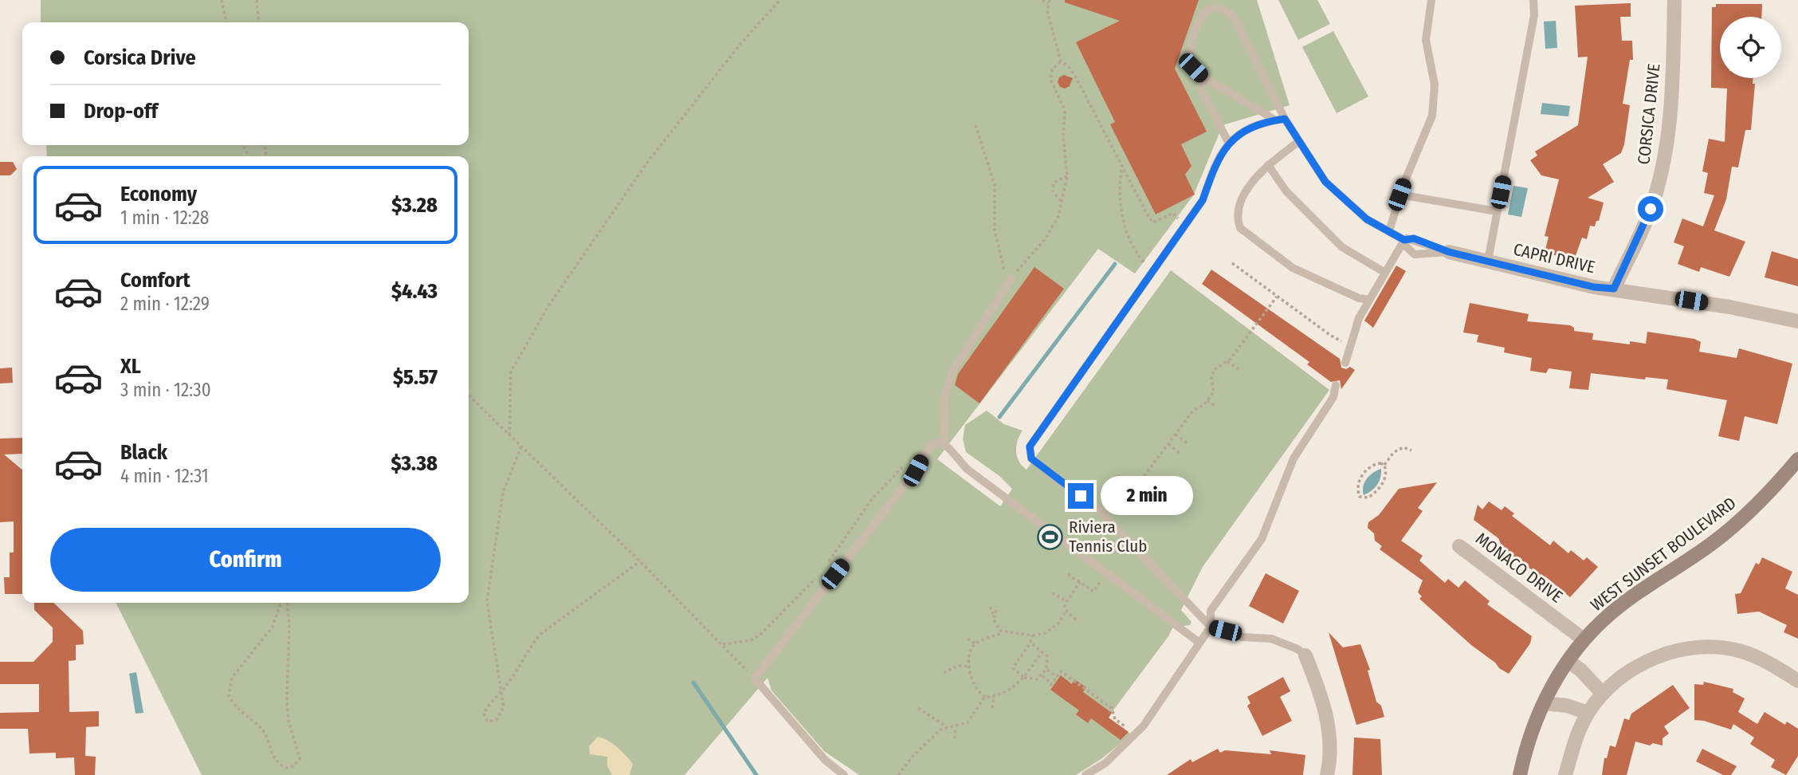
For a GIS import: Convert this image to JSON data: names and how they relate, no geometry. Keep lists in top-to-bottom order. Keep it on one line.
{"streets":{"main road":["WEST SUNSET BOULEVARD"],"street":["CORSICA DRIVE","CAPRI DRIVE","MONACO DRIVE"]},"crossings":[["CORSICA DRIVE","CAPRI DRIVE"],["WEST SUNSET BOULEVARD","MONACO DRIVE"]],"places":{"sports":["Riviera Tennis Club"]},"page":{"banner":["Corsica Drive","Drop-off"],"list":[{"name":"Economy","note":"1 min · 12:28","value":"$3.28"},{"name":"Comfort","note":"2 min · 12:29","value":"$4.43"},{"name":"XL","note":"3 min · 12:30","value":"$5.57"},{"name":"Black","note":"4 min · 12:31","value":"$3.38"}],"bubble":"2 min","buttons":"Confirm"}}
